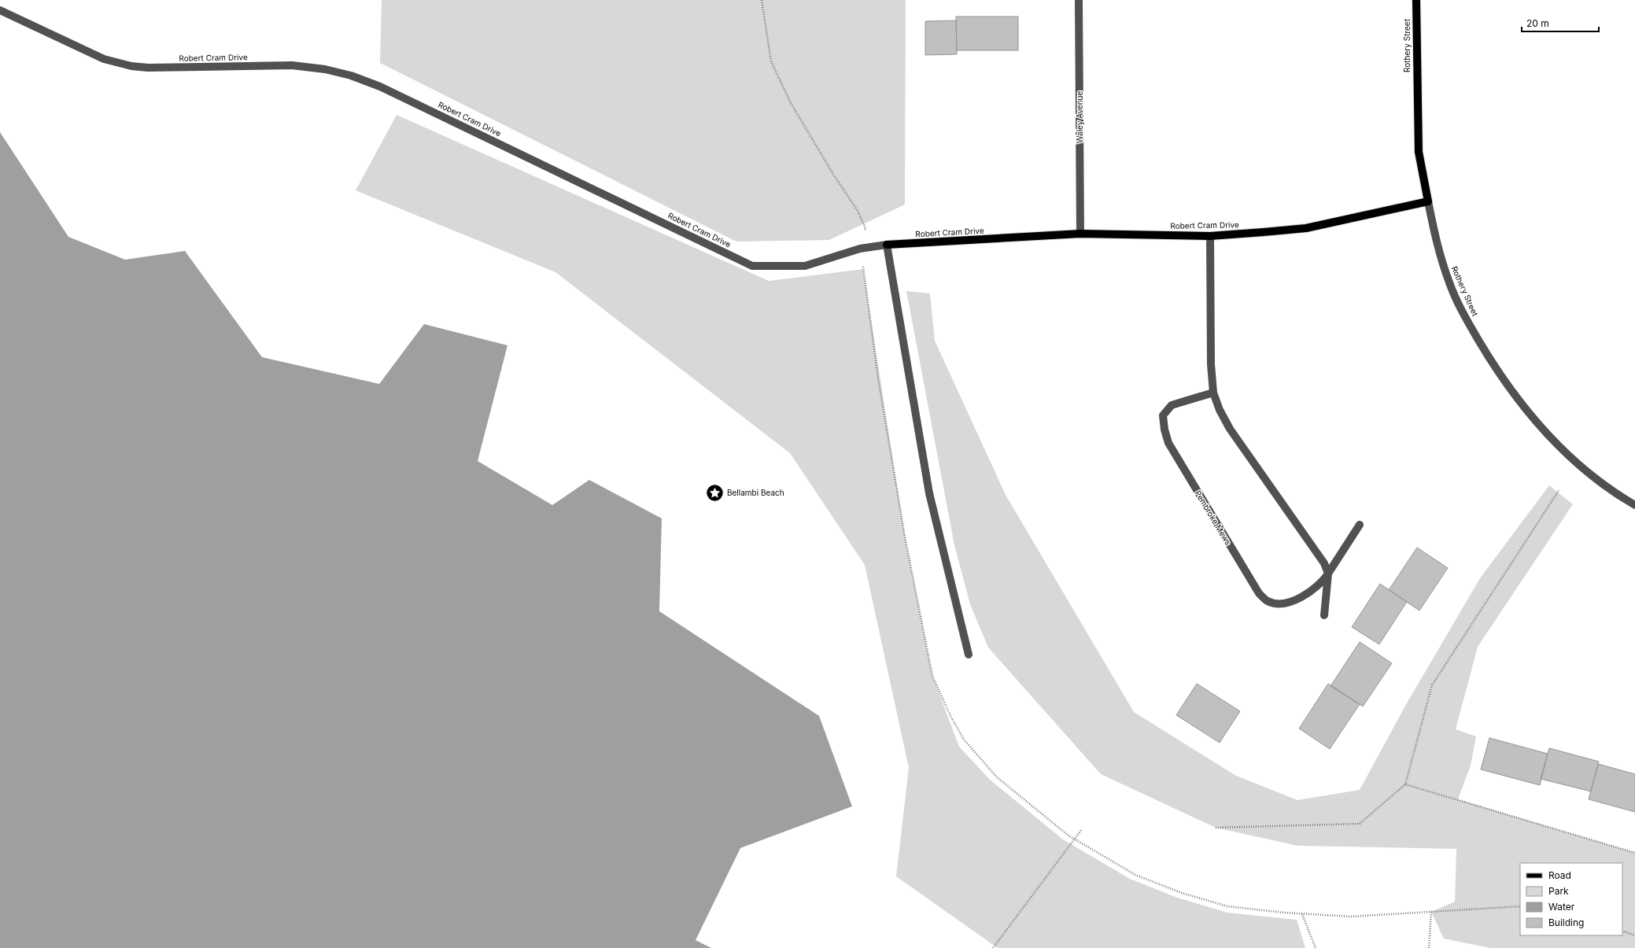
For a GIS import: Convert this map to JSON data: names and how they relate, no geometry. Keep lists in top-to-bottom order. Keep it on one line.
{"streets":{"main road":["Rothery Street","Robert Cram Drive"],"street":["Waley Avenue","Pembroke Mews"]},"crossings":[["Rothery Street","Robert Cram Drive"],["Robert Cram Drive","Waley Avenue"]],"places":{"place":["Bellambi Beach"]},"legend":["Road","Park","Water","Building"],"scale_bar":"20 m"}
